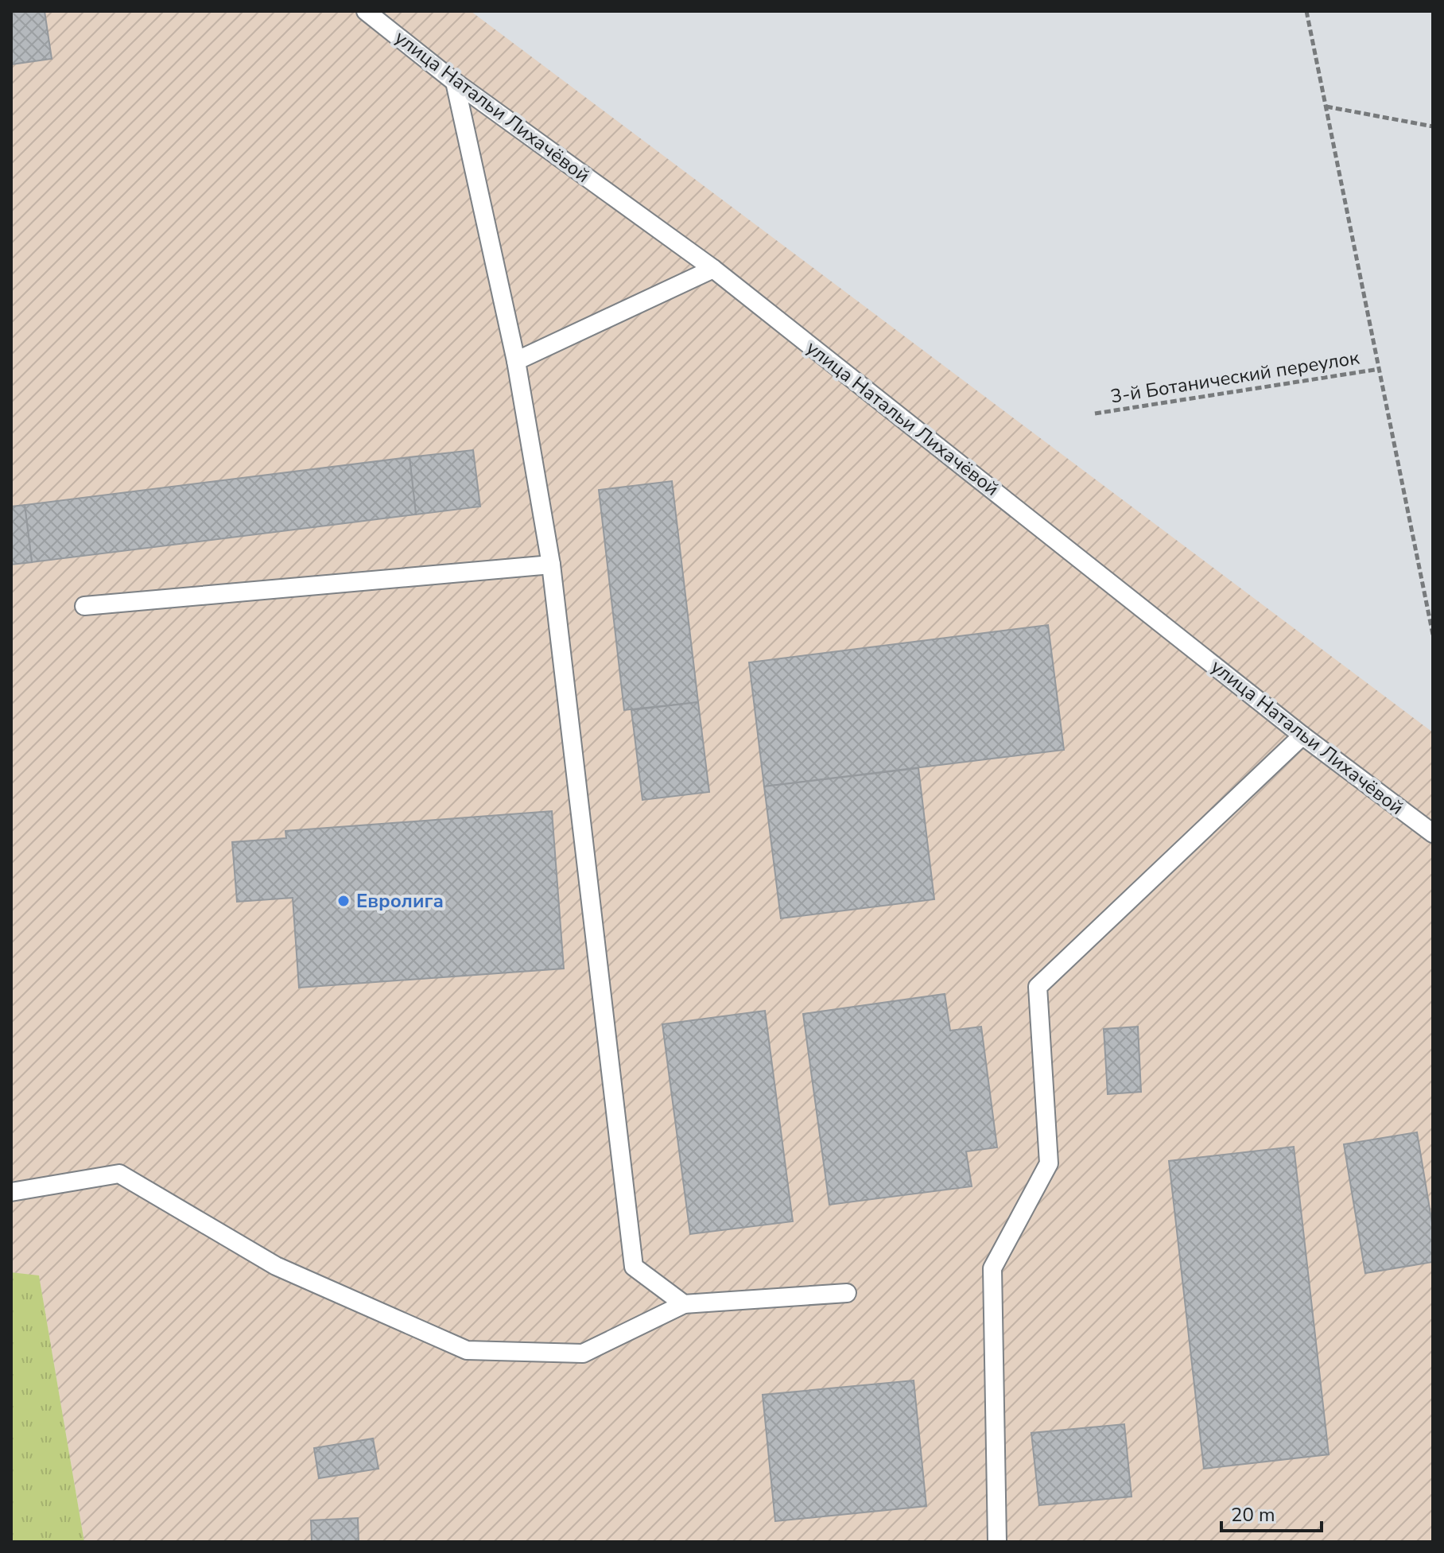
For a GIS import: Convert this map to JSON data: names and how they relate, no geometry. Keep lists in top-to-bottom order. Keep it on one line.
{"streets":{"lane":["улица Натальи Лихачёвой"],"path":["3-й Ботанический переулок"]},"places":["Евролига"],"scale_bar":"20 m"}
